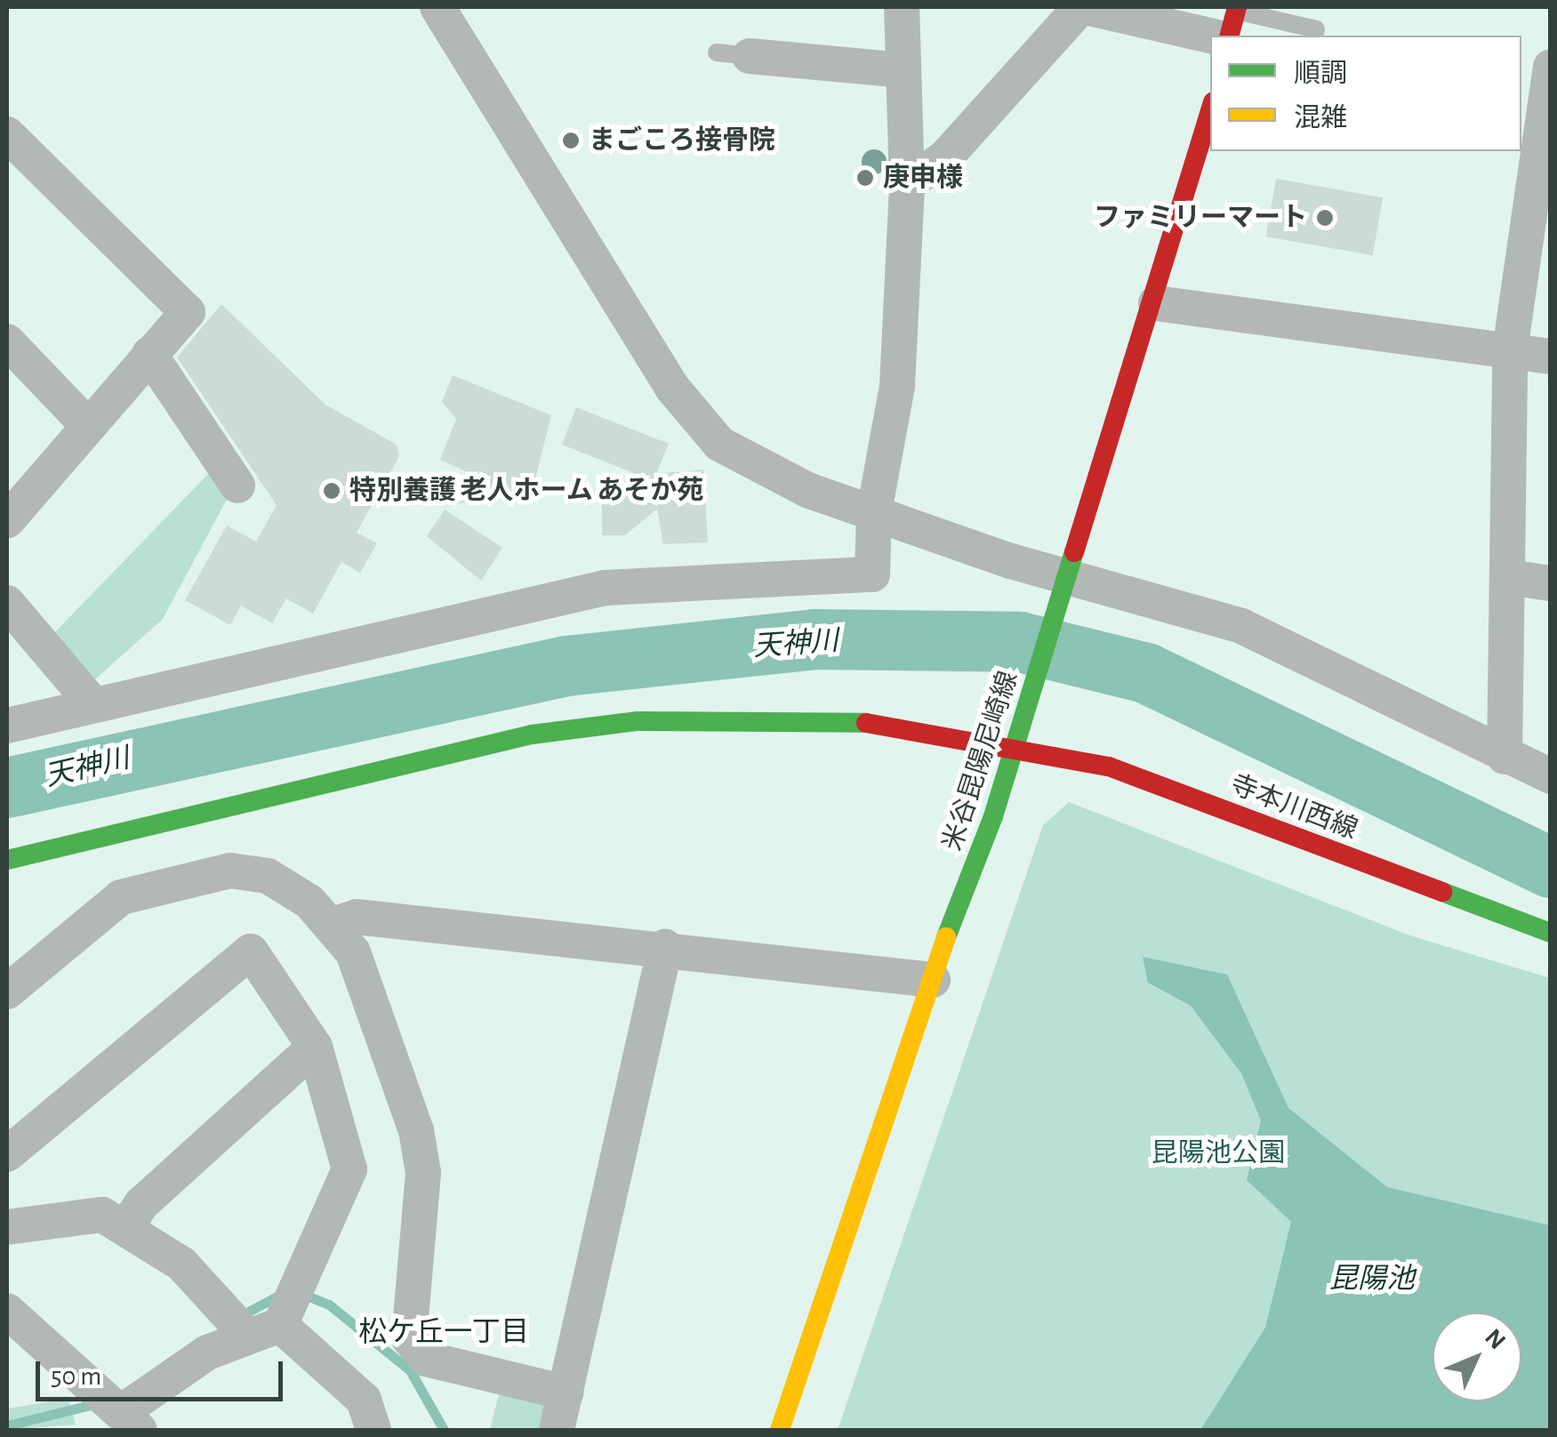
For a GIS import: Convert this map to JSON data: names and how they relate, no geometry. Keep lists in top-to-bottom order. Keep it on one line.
{"streets":{"main road":["米谷昆陽尼崎線","寺本川西線"]},"crossings":[["米谷昆陽尼崎線","寺本川西線"]],"districts":["松ケ丘一丁目"],"water":["天神川","昆陽池"],"parks":["昆陽池公園"],"places":["まごころ接骨院","庚申様","ファミリーマート","特別養護 老人ホーム あそか苑"],"legend":["順調","混雑"],"scale_bar":"50 m","north":"top right"}
